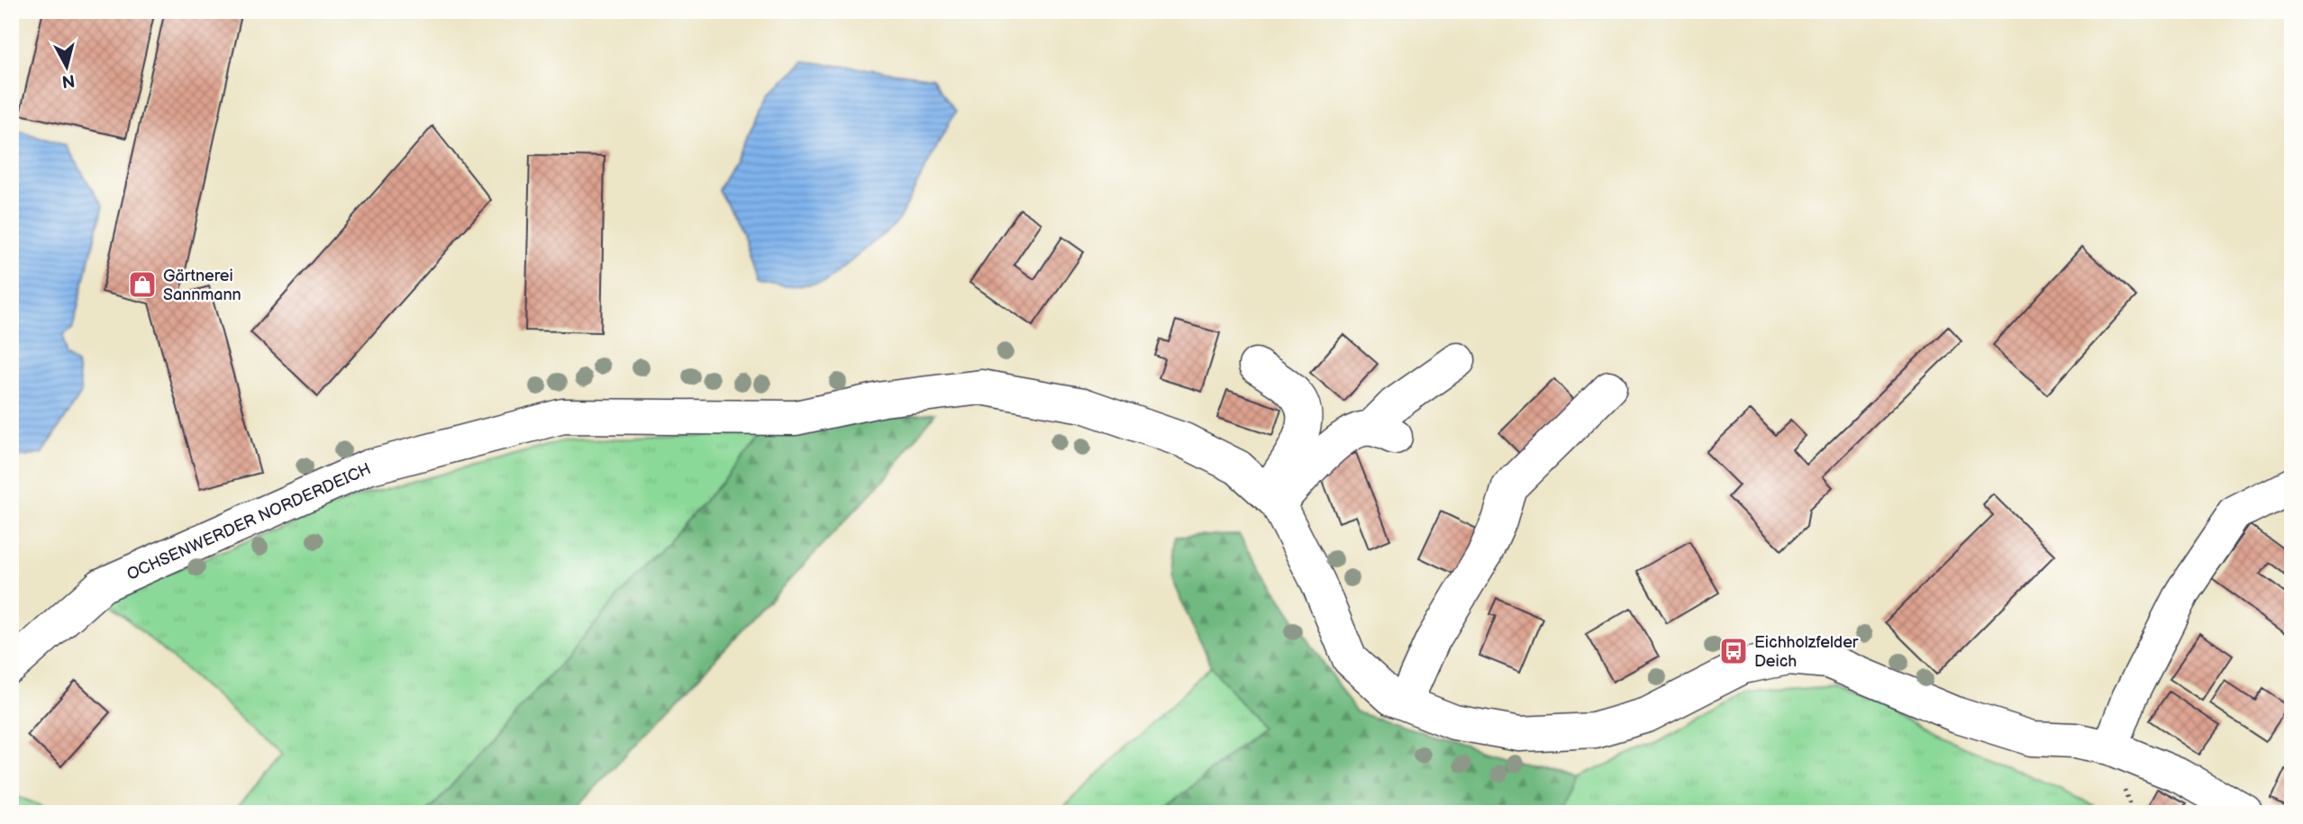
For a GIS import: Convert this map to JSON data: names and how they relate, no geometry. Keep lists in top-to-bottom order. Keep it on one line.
{"streets":{"street":["OCHSENWERDER NORDERDEICH"]},"places":{"shop":["Gärtnerei Sannmann"],"bus stop":["Eichholzfelder Deich"]},"north":"bottom"}
